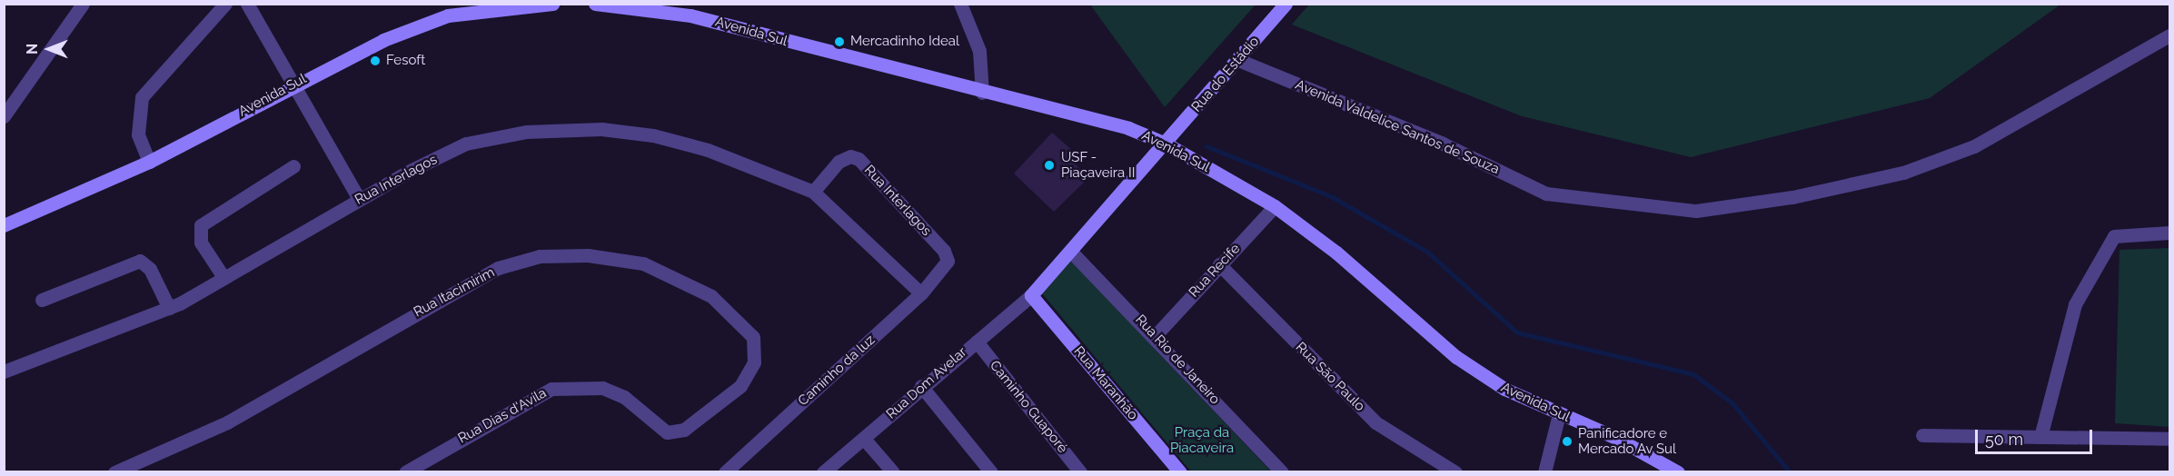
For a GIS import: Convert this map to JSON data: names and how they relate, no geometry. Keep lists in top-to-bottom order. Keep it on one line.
{"streets":{"street":["Avenida Sul","Rua do Estádio","Avenida Valdelice Santos de Souza","Rua Interlagos","Rua Recife","Rua Itacimirim","Rua Rio de Janeiro","Caminho da luz","Rua São Paulo","Rua Dom Avelar","Rua Maranhão","Caminho Guaporé","Rua Dias d'Avila"]},"crossings":[["Avenida Sul","Rua do Estádio"],["Avenida Sul","Rua Recife"],["Rua do Estádio","Avenida Valdelice Santos de Souza"],["Rua do Estádio","Rua Rio de Janeiro"],["Rua do Estádio","Rua Dom Avelar"],["Rua do Estádio","Rua Maranhão"],["Rua Interlagos","Caminho da luz"],["Rua Recife","Rua Rio de Janeiro"],["Rua Recife","Rua São Paulo"],["Rua Itacimirim","Rua Dias d'Avila"],["Rua Dom Avelar","Rua Maranhão"],["Rua Dom Avelar","Caminho Guaporé"]],"parks":["Praça da Piacaveira"],"places":["Mercadinho Ideal","Fesoft","USF - Piaçaveira II","Panificadore e Mercado Av Sul"],"scale_bar":"50 m","north":"left"}
